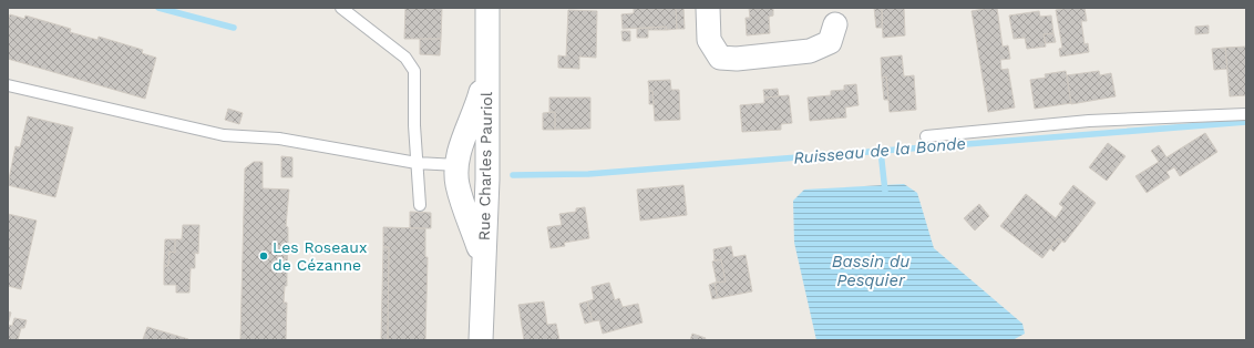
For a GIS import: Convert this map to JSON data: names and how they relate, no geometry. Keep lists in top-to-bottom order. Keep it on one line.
{"streets":{"street":["Rue Charles Pauriol"]},"water":["Ruisseau de la Bonde","Bassin du Pesquier"],"places":["Les Roseaux de Cézanne"]}
